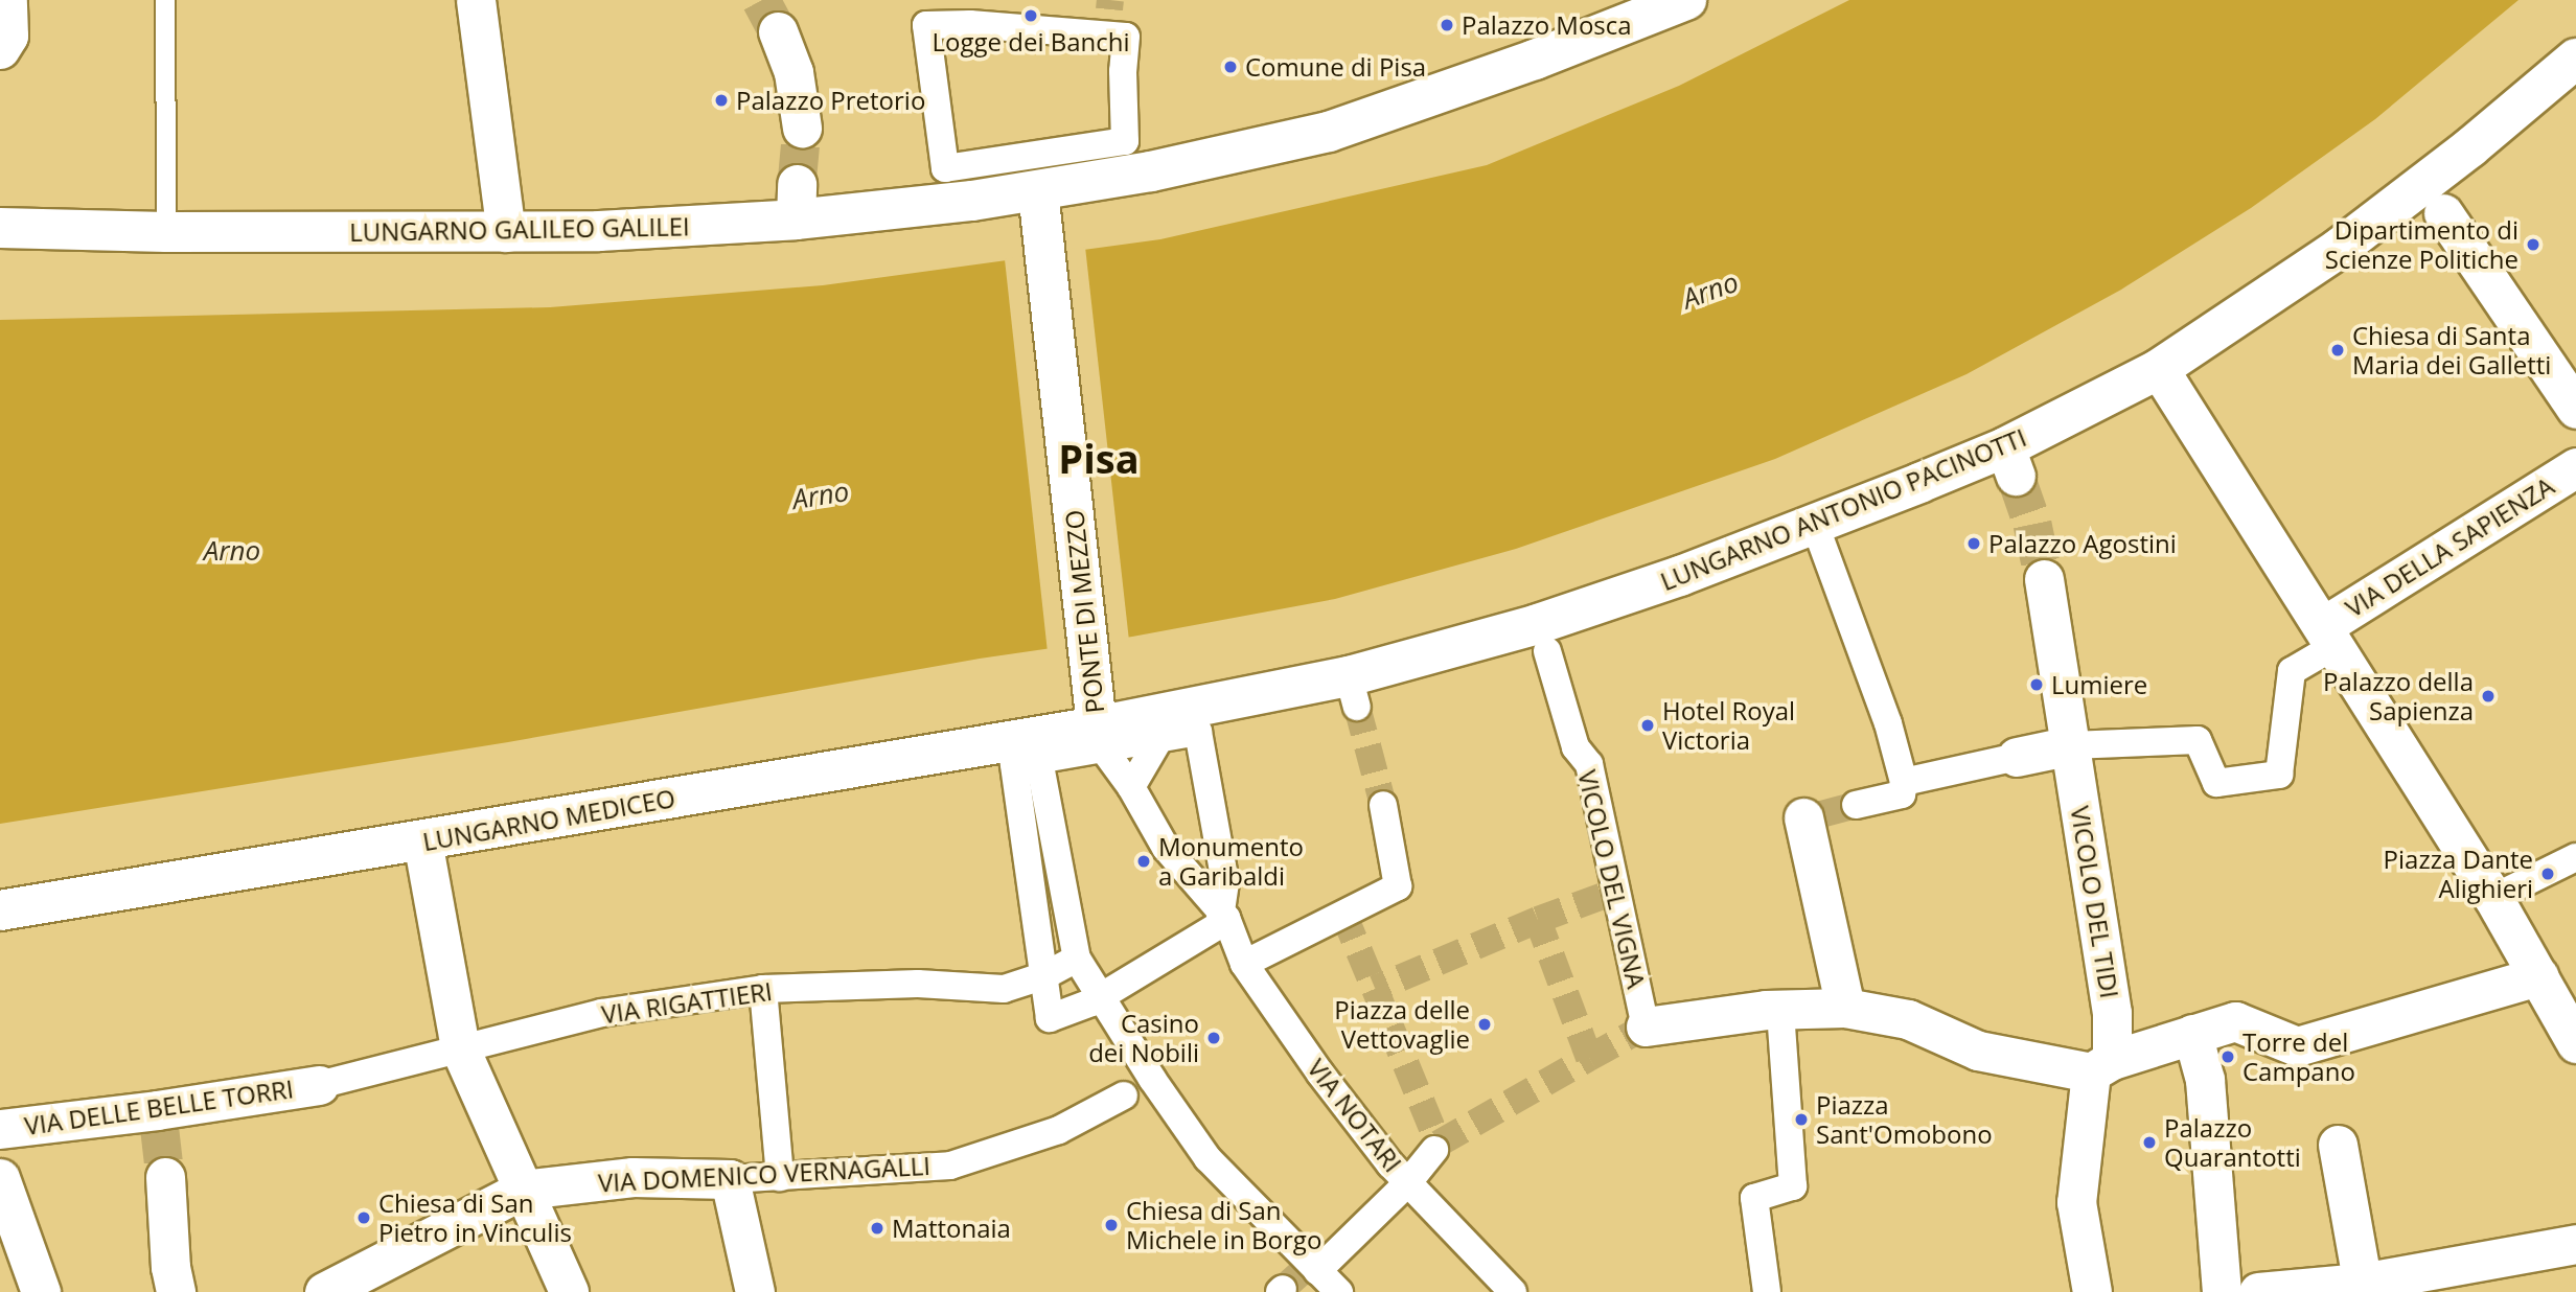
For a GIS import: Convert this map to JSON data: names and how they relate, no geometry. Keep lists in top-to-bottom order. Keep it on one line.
{"streets":{"street":["LUNGARNO GALILEO GALILEI","LUNGARNO ANTONIO PACINOTTI","VIA DELLA SAPIENZA","PONTE DI MEZZO","LUNGARNO MEDICEO","VICOLO DEL VIGNA","VICOLO DEL TIDI","VIA RIGATTIERI","VIA DELLE BELLE TORRI","VIA NOTARI","VIA DOMENICO VERNAGALLI"]},"crossings":[["LUNGARNO GALILEO GALILEI","PONTE DI MEZZO"],["LUNGARNO ANTONIO PACINOTTI","PONTE DI MEZZO"],["LUNGARNO ANTONIO PACINOTTI","LUNGARNO MEDICEO"],["PONTE DI MEZZO","LUNGARNO MEDICEO"],["VIA RIGATTIERI","VIA DELLE BELLE TORRI"]],"districts":["Pisa"],"water":["Arno"],"places":["Logge dei Banchi","Palazzo Mosca","Comune di Pisa","Palazzo Pretorio","Dipartimento di Scienze Politiche","Chiesa di Santa Maria dei Galletti","Palazzo Agostini","Lumiere","Palazzo della Sapienza","Hotel Royal Victoria","Monumento a Garibaldi","Piazza Dante Alighieri","Piazza delle Vettovaglie","Casino dei Nobili","Torre del Campano","Piazza Sant'Omobono","Palazzo Quarantotti","Chiesa di San Pietro in Vinculis","Chiesa di San Michele in Borgo","Mattonaia"]}
